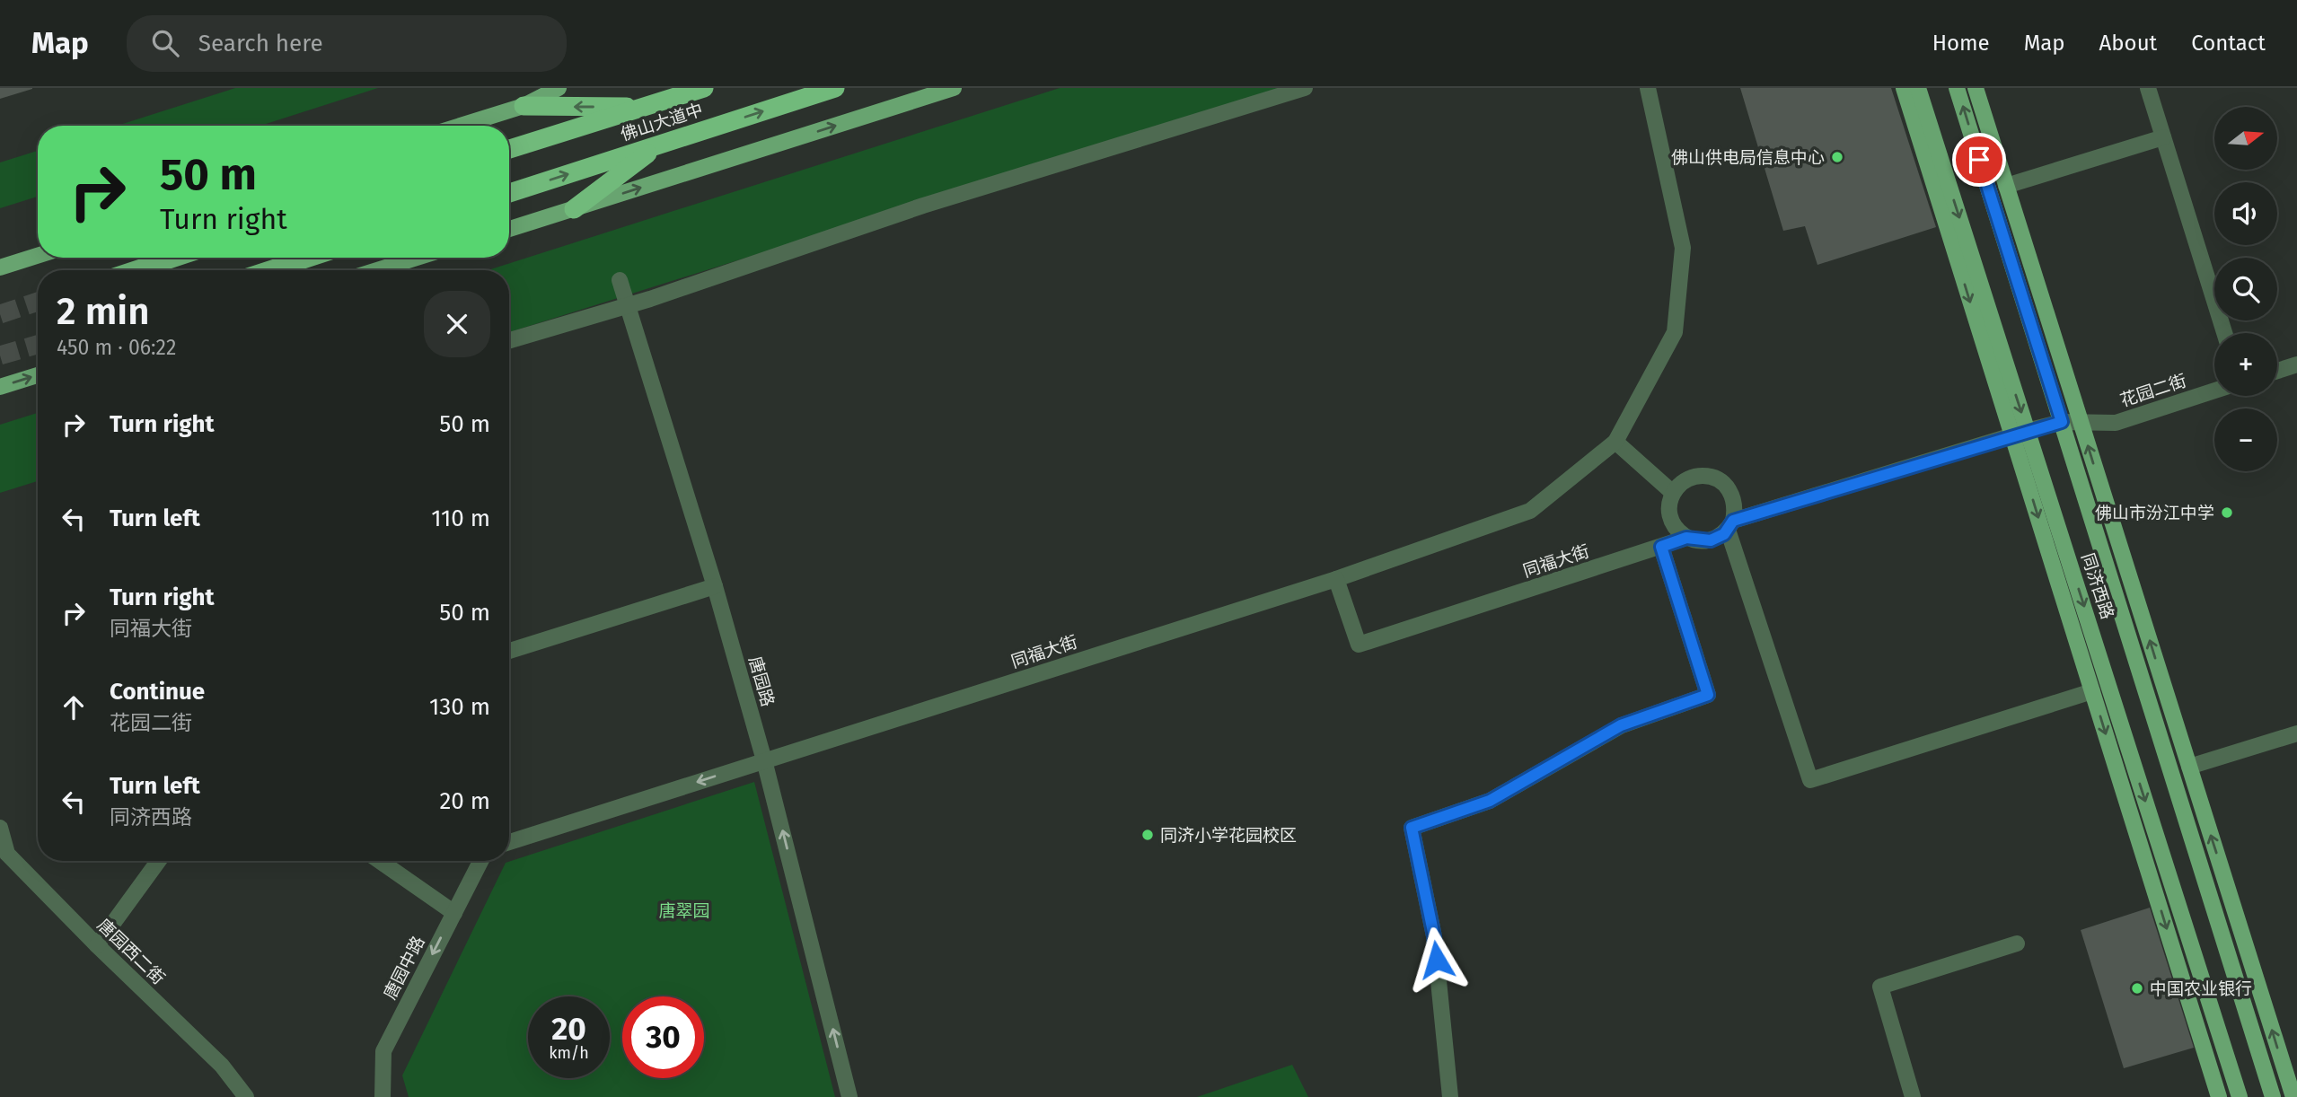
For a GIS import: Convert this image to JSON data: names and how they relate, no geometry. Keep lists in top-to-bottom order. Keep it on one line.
{"streets":{"highway":["佛山大道中"],"main road":["同济西路"],"street":["花园二街","同福大街","唐园路","唐园西二街","唐园中路"]},"crossings":[["花园二街","同福大街"],["花园二街","同济西路"],["同福大街","同济西路"],["同福大街","唐园路"]],"one_way":["唐园路","唐园中路"],"parks":["唐翠园"],"places":["佛山供电局信息中心","佛山市汾江中学","同济小学花园校区","中国农业银行"],"north":"right","page":{"header":"Map","search":"Search here","nav":["Home","Map","About","Contact"],"map_buttons":["+","−"],"turn":["50 m","Turn right"],"heading":["2 min","450 m · 06:22"],"list":[{"name":"Turn right","value":"50 m"},{"name":"Turn left","value":"110 m"},{"name":"Turn right","note":"同福大街","value":"50 m"},{"name":"Continue","note":"花园二街","value":"130 m"},{"name":"Turn left","note":"同济西路","value":"20 m"}],"speed":"20 km/h","limit":"30"}}
